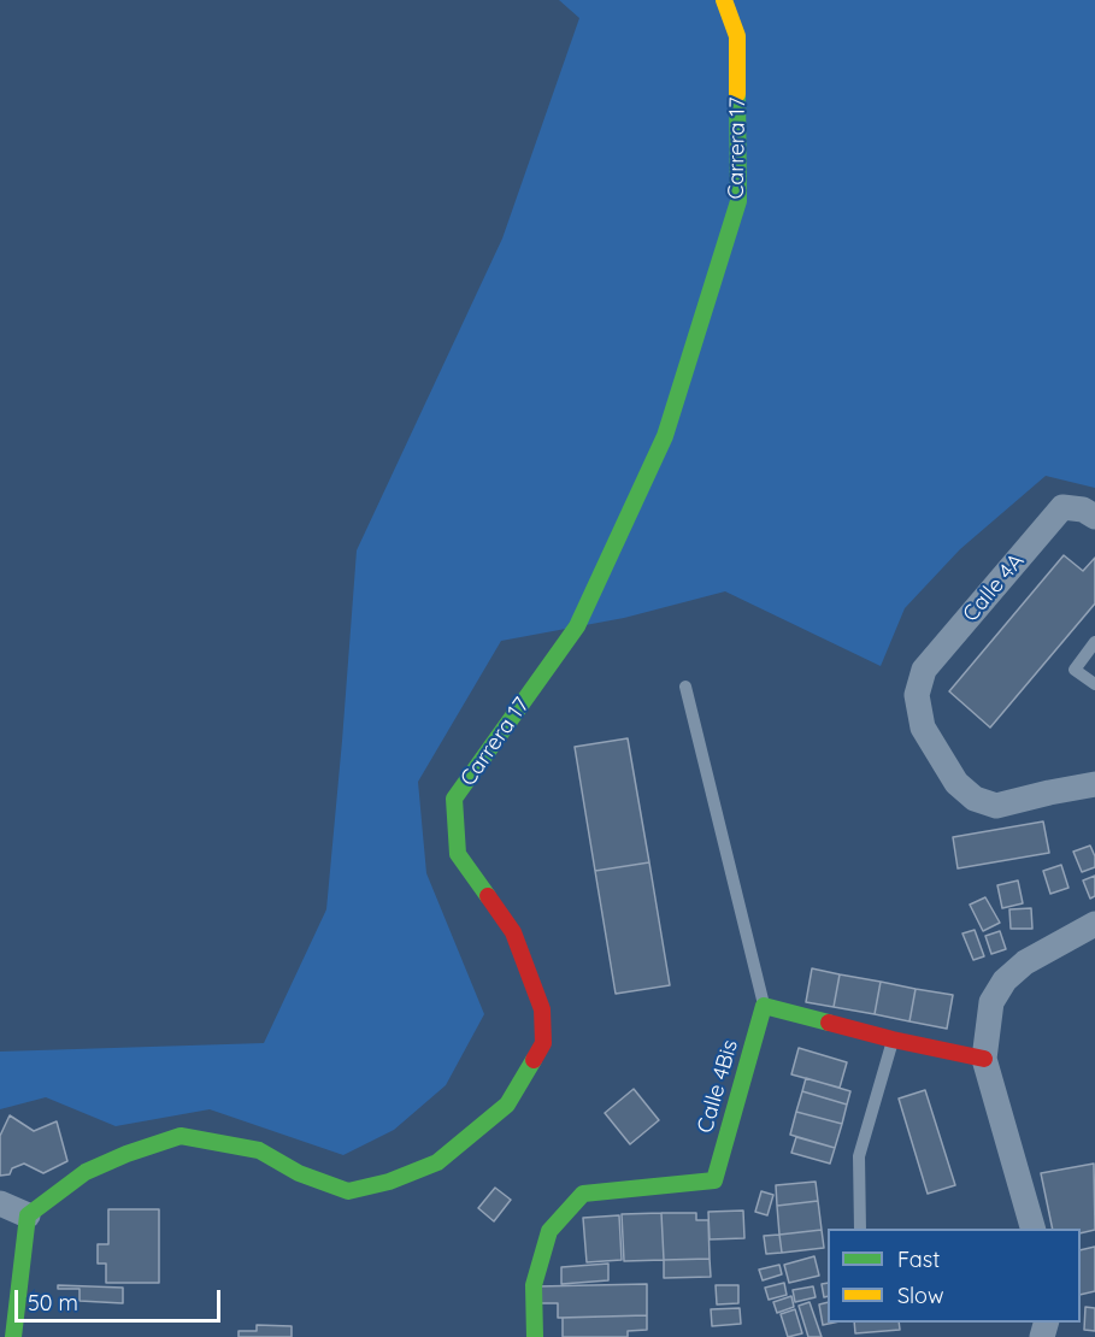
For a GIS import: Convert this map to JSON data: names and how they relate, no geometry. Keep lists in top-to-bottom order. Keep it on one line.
{"streets":{"street":["Carrera 17","Calle 4A","Calle 4Bis"]},"legend":["Fast","Slow"],"scale_bar":"50 m"}
